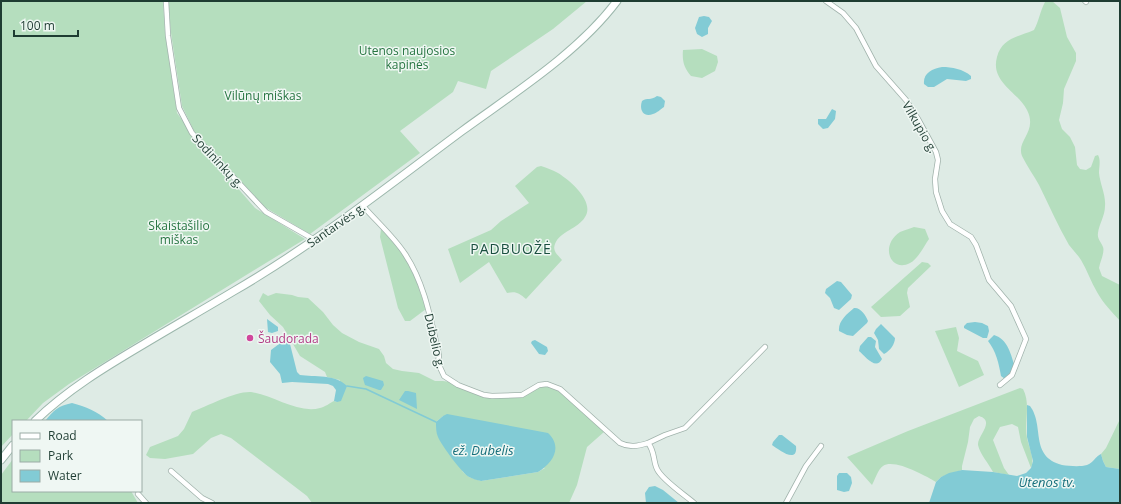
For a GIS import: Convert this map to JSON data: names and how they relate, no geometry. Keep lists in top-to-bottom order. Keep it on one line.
{"streets":{"main road":["Santarvės g."],"street":["Vilkupio g.","Sodininkų g.","Dubelio g."]},"crossings":[["Sodininkų g.","Santarvės g."],["Santarvės g.","Dubelio g."]],"districts":["PADBUOŽĖ"],"water":["ež. Dubelis","Utenos tv."],"parks":["Utenos naujosios kapinės","Vilūnų miškas","Skaistašilio miškas"],"places":["Šaudorada"],"legend":["Road","Park","Water"],"scale_bar":"100 m"}
